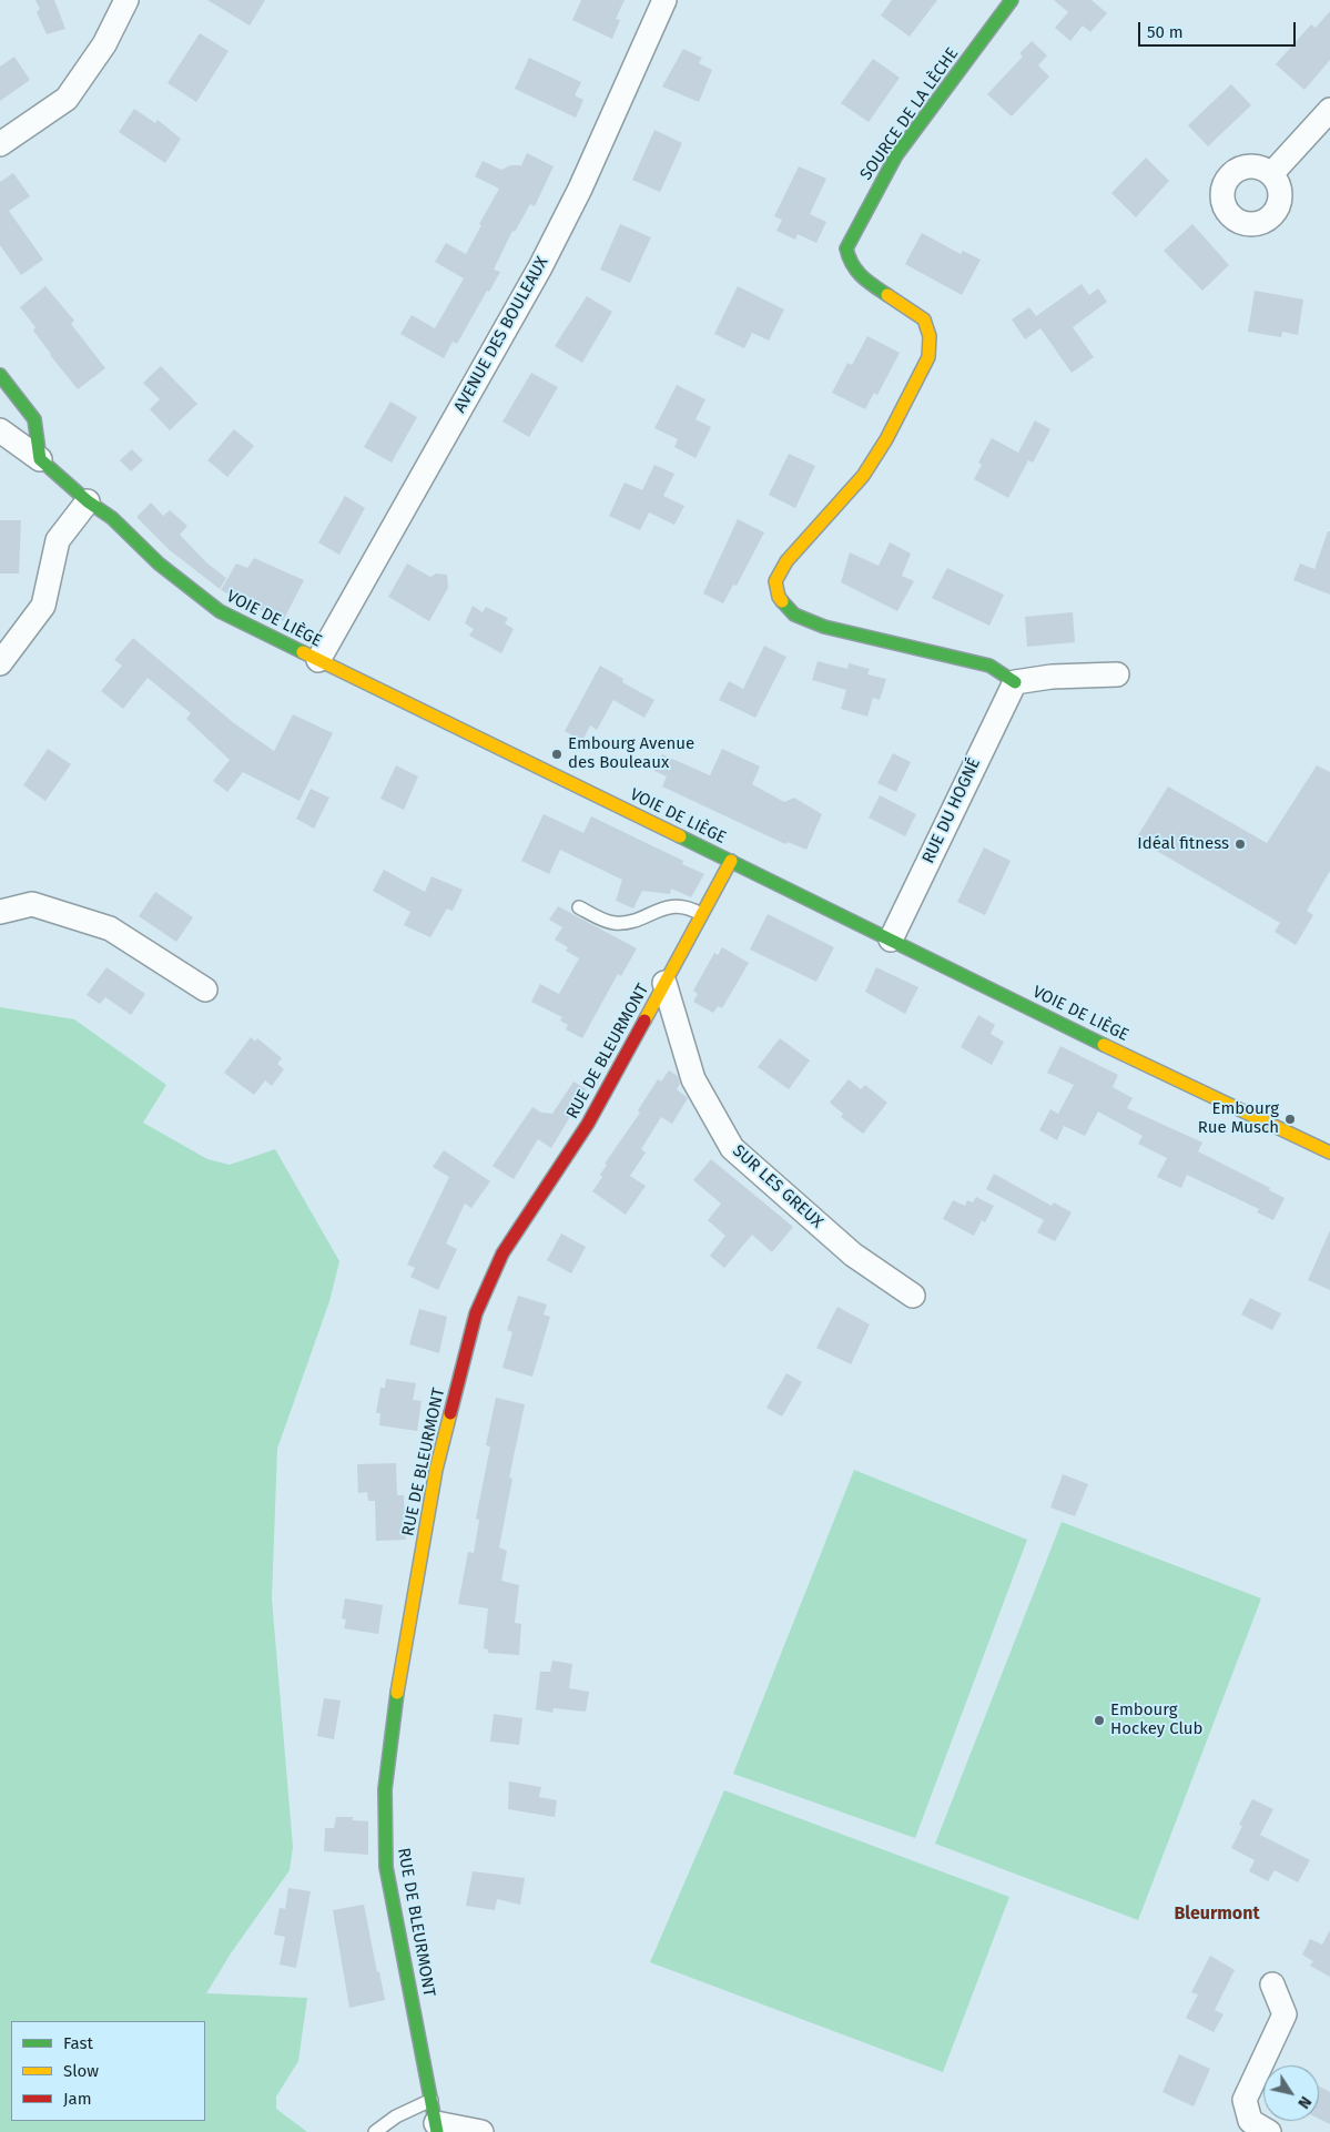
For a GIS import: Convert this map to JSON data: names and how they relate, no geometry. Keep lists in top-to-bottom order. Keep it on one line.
{"streets":{"street":["SOURCE DE LA LÈCHE","AVENUE DES BOULEAUX","VOIE DE LIÈGE","RUE DU HOGNÉ","RUE DE BLEURMONT","SUR LES GREUX"]},"crossings":[["SOURCE DE LA LÈCHE","RUE DU HOGNÉ"],["AVENUE DES BOULEAUX","VOIE DE LIÈGE"],["VOIE DE LIÈGE","RUE DU HOGNÉ"],["VOIE DE LIÈGE","RUE DE BLEURMONT"],["RUE DE BLEURMONT","SUR LES GREUX"]],"districts":["Bleurmont"],"places":["Embourg Avenue des Bouleaux","Idéal fitness","Embourg Rue Musch","Embourg Hockey Club"],"legend":["Fast","Slow","Jam"],"scale_bar":"50 m","north":"bottom right"}
